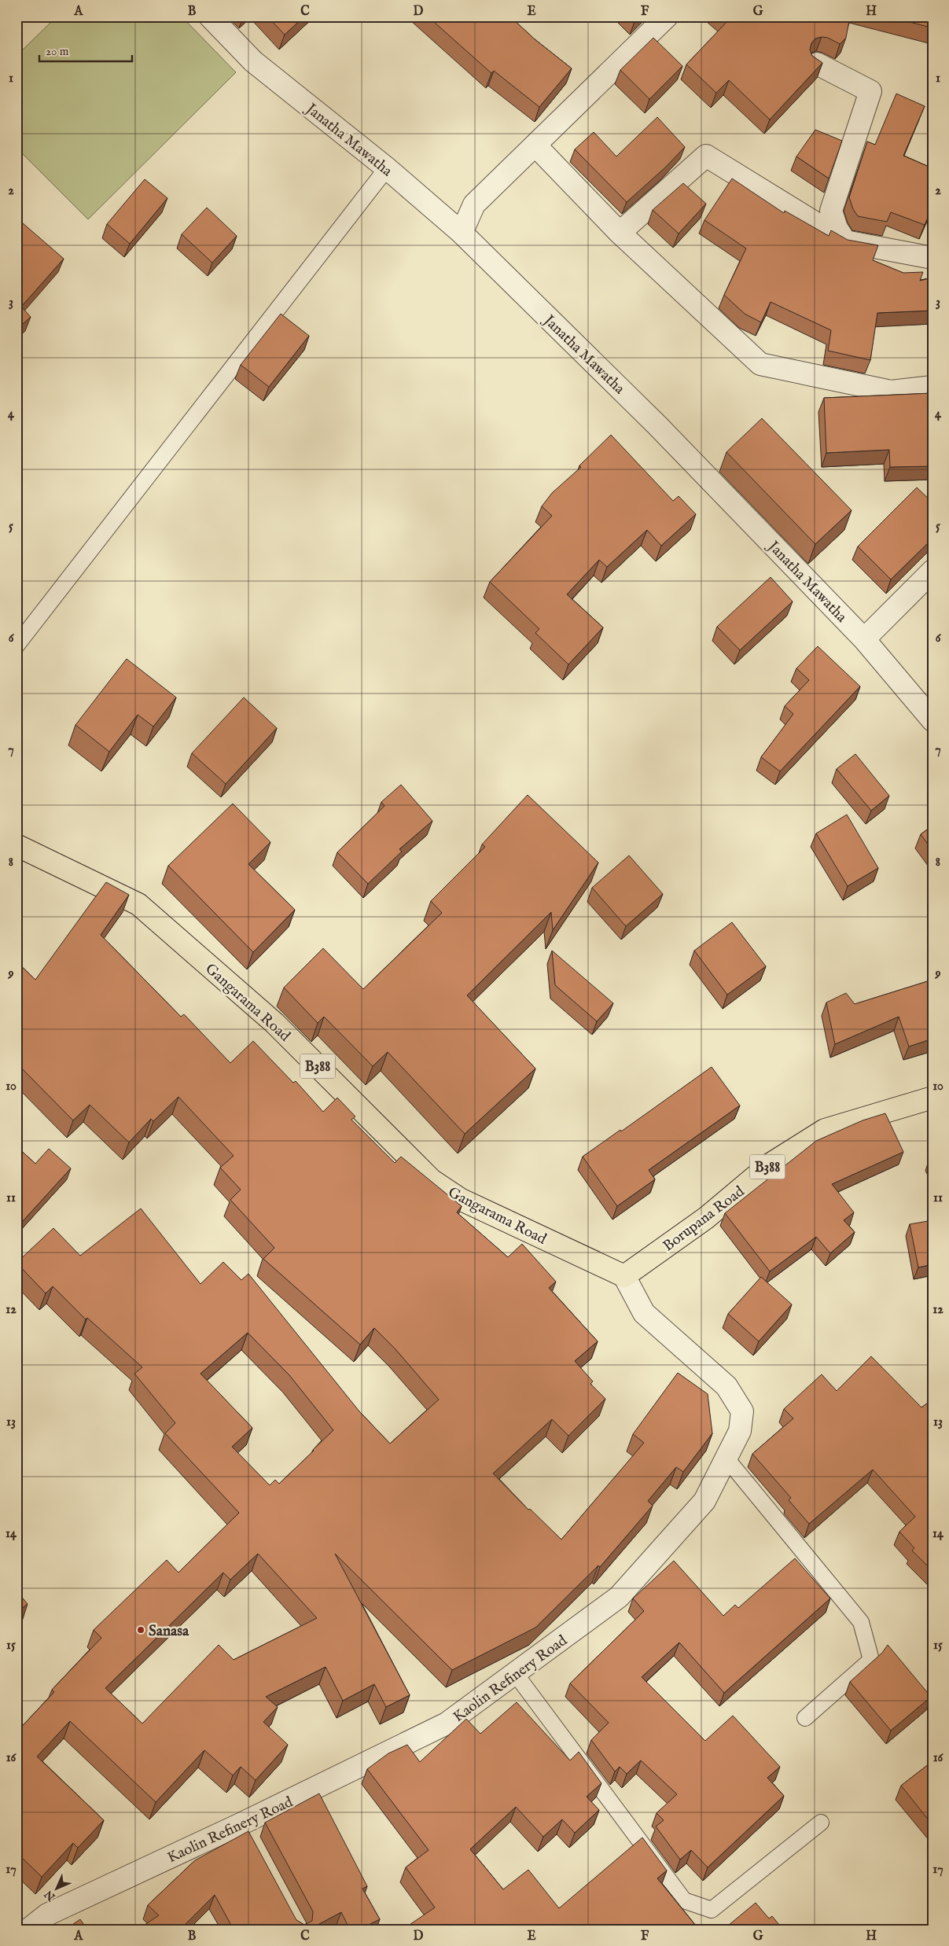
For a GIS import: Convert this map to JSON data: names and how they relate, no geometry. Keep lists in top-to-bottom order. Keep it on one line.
{"streets":{"main road":["Gangarama Road","B388","Borupana Road"],"street":["Janatha Mawatha","Kaolin Refinery Road"]},"crossings":[["Gangarama Road","Borupana Road"],["Gangarama Road","Kaolin Refinery Road"],["Borupana Road","Kaolin Refinery Road"]],"places":["Sanasa"],"scale_bar":"20 m","north":"bottom left","grid":{"columns":["A","B","C","D","E","F","G","H"],"rows":["1","2","3","4","5","6","7","8","9","10","11","12","13","14","15","16","17"]}}
